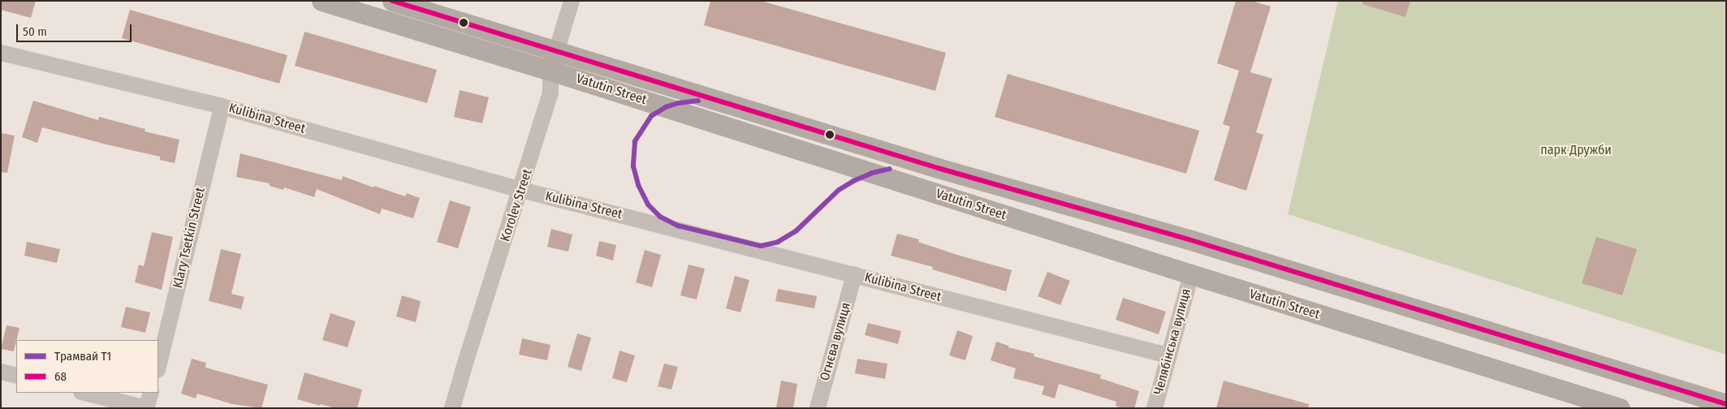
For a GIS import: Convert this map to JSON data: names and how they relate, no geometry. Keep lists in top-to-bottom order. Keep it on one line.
{"streets":{"main road":["Vatutin Street"],"street":["Kulibina Street","Korolev Street","Klary Tsetkin Street","Огнєва вулиця","Челябінська вулиця"]},"crossings":[["Vatutin Street","Korolev Street"],["Vatutin Street","Челябінська вулиця"],["Kulibina Street","Korolev Street"],["Kulibina Street","Klary Tsetkin Street"],["Kulibina Street","Огнєва вулиця"],["Kulibina Street","Челябінська вулиця"]],"parks":["парк Дружби"],"lines":["transit line 68","tram line T1"],"legend":["Трамвай T1","68"],"scale_bar":"50 m"}
